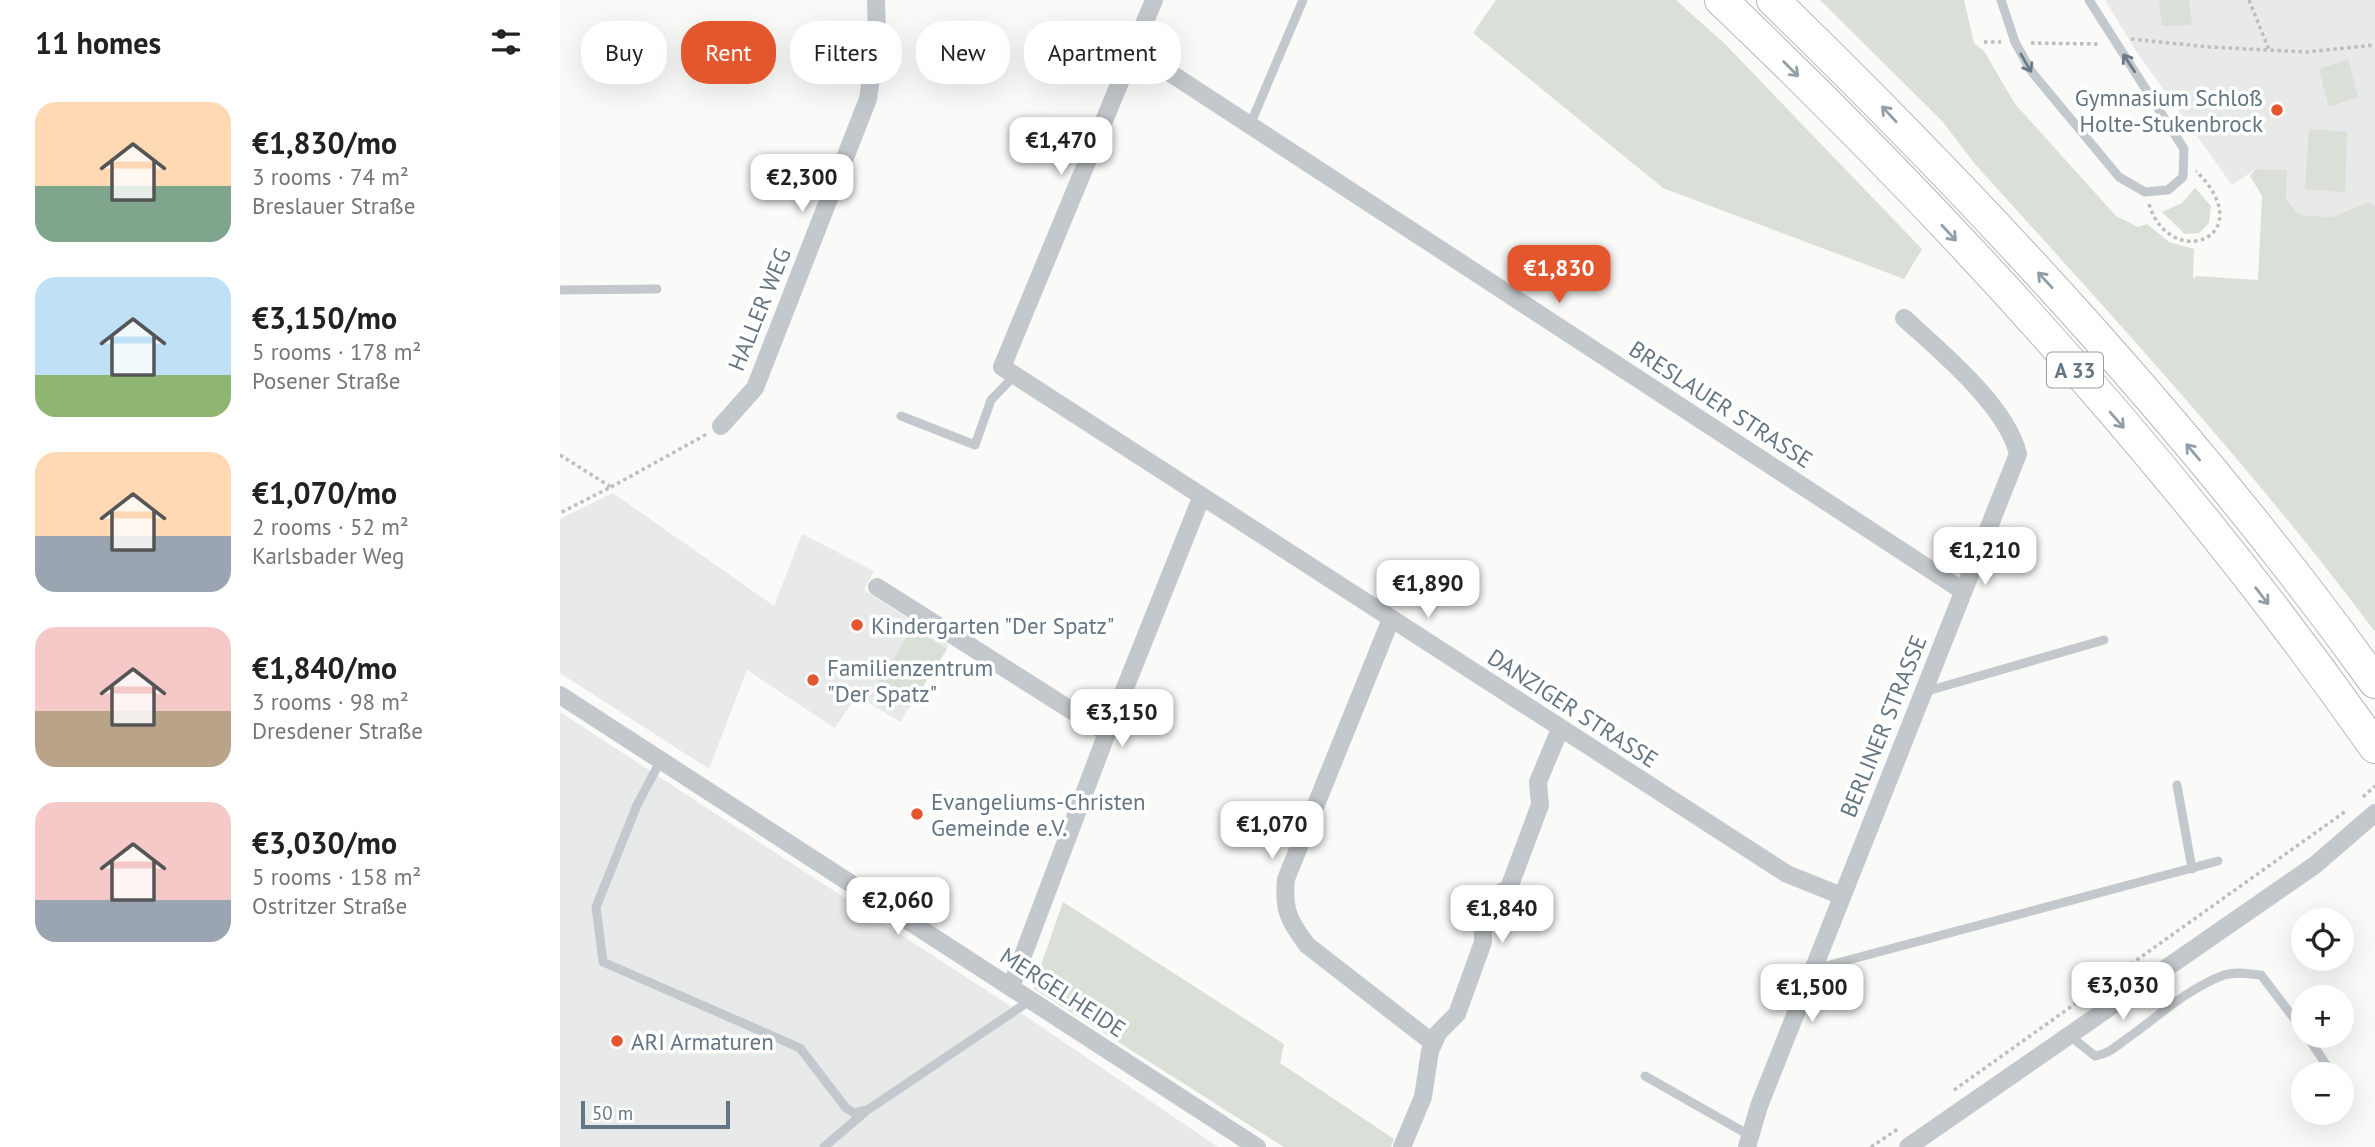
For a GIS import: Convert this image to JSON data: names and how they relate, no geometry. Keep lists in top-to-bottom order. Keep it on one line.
{"streets":{"highway":["A 33"],"street":["HALLER WEG","BRESLAUER STRASSE","DANZIGER STRASSE","BERLINER STRASSE","MERGELHEIDE"]},"crossings":[["BRESLAUER STRASSE","BERLINER STRASSE"],["DANZIGER STRASSE","BERLINER STRASSE"]],"places":["Gymnasium Schloß Holte-Stukenbrock","Kindergarten \"Der Spatz\"","Familienzentrum \"Der Spatz\"","Evangeliums-Christen Gemeinde e.V.","ARI Armaturen"],"scale_bar":"50 m","page":{"heading":"11 homes","chip":["Buy","Rent","Filters","New","Apartment"],"list":[{"name":"€1,830/mo","note":"3 rooms · 74 m² · Breslauer Straße"},{"name":"€3,150/mo","note":"5 rooms · 178 m² · Posener Straße"},{"name":"€1,070/mo","note":"2 rooms · 52 m² · Karlsbader Weg"},{"name":"€1,840/mo","note":"3 rooms · 98 m² · Dresdener Straße"},{"name":"€3,030/mo","note":"5 rooms · 158 m² · Ostritzer Straße"}],"price":["€1,470","€2,300","€1,830","€1,210","€1,890","€3,150","€1,070","€2,060","€1,840","€3,030","€1,500"],"map_buttons":["+","−"],"scale":"50 m"}}
